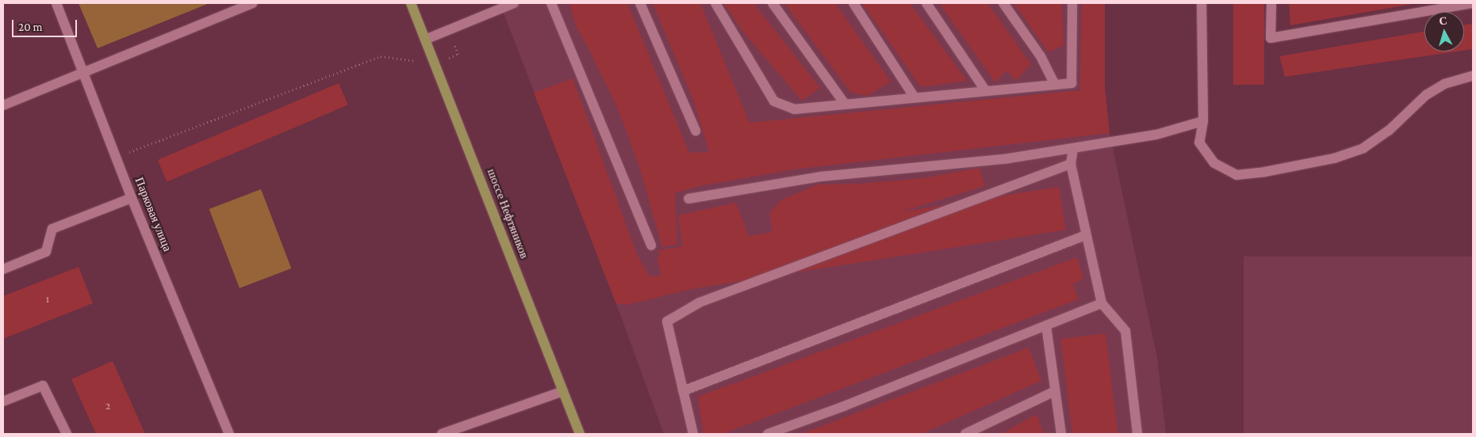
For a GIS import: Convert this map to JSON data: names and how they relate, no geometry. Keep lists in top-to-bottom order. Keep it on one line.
{"streets":{"main road":["шоссе Нефтяников"],"street":["Парковая улица"]},"house_numbers":["1","2"],"scale_bar":"20 m","north":"top"}
